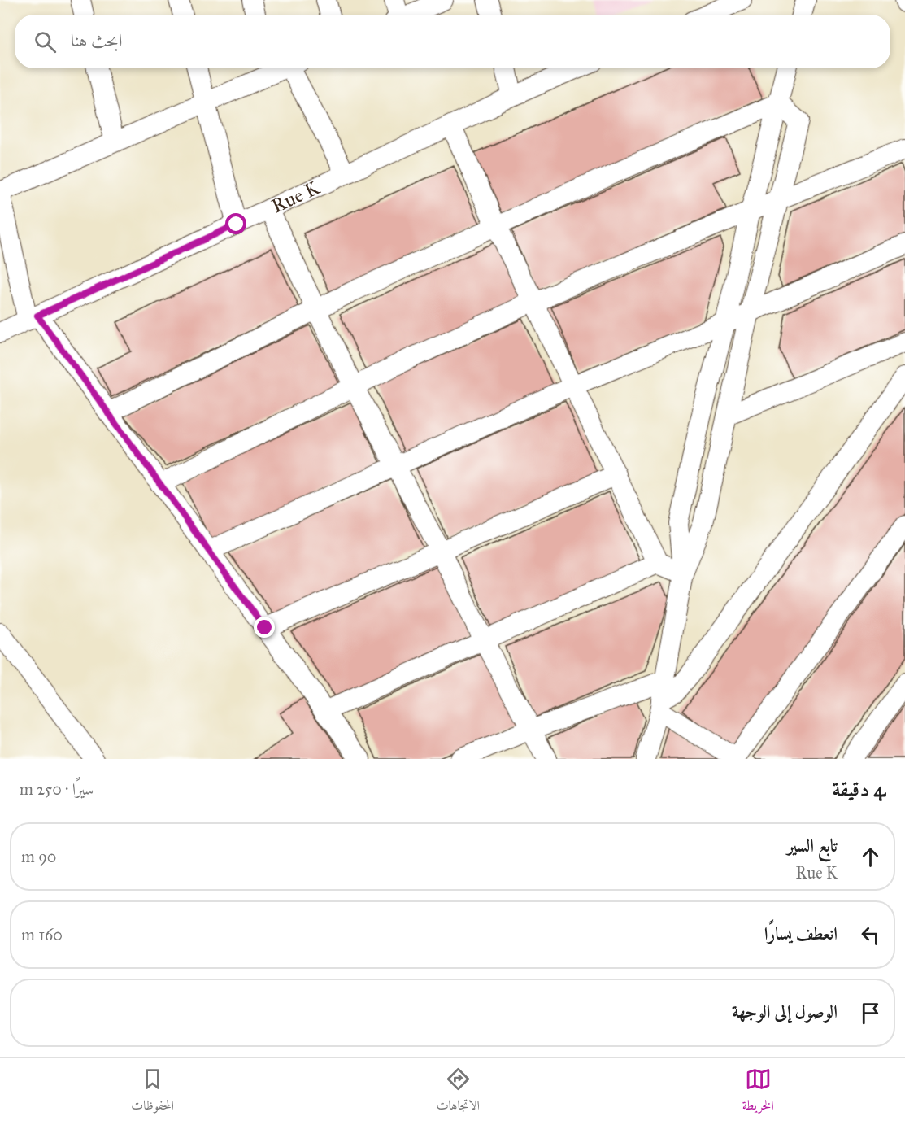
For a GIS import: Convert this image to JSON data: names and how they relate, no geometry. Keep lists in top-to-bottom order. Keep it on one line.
{"streets":{"street":["Rue K"]},"page":{"search":"ابحث هنا","heading":["4 دقيقة","سيرًا · 250 m"],"list":[["تابع السير","Rue K","90 m"],["انعطف يسارًا","160 m"],"الوصول إلى الوجهة"],"nav":["الخريطة","الاتجاهات","المحفوظات"]}}
